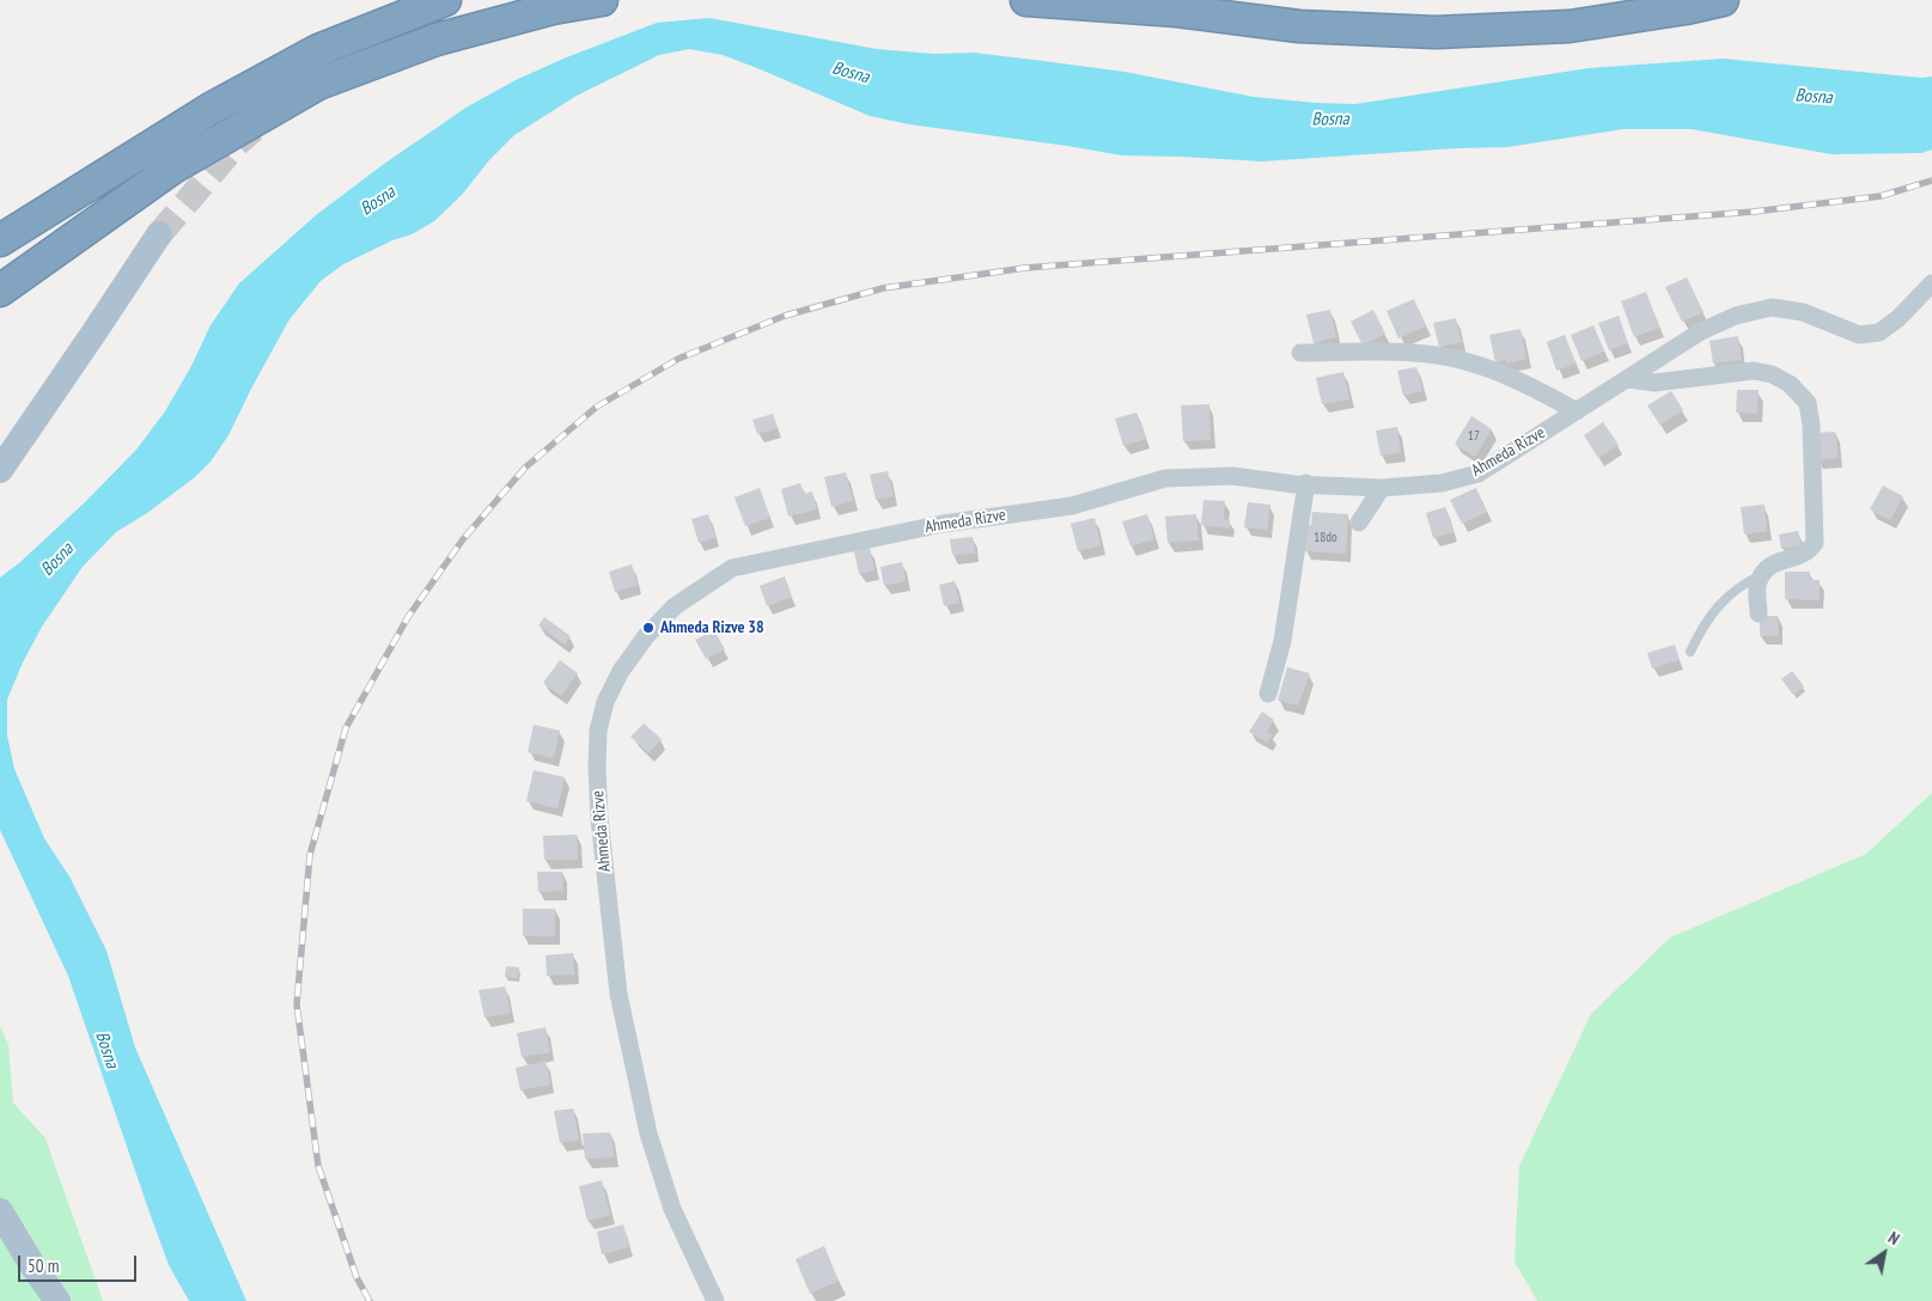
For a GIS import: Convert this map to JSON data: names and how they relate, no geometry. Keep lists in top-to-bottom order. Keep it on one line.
{"streets":{"street":["Ahmeda Rizve"]},"water":["Bosna"],"places":["Ahmeda Rizve 38"],"house_numbers":["17","18do"],"scale_bar":"50 m","north":"top right"}
